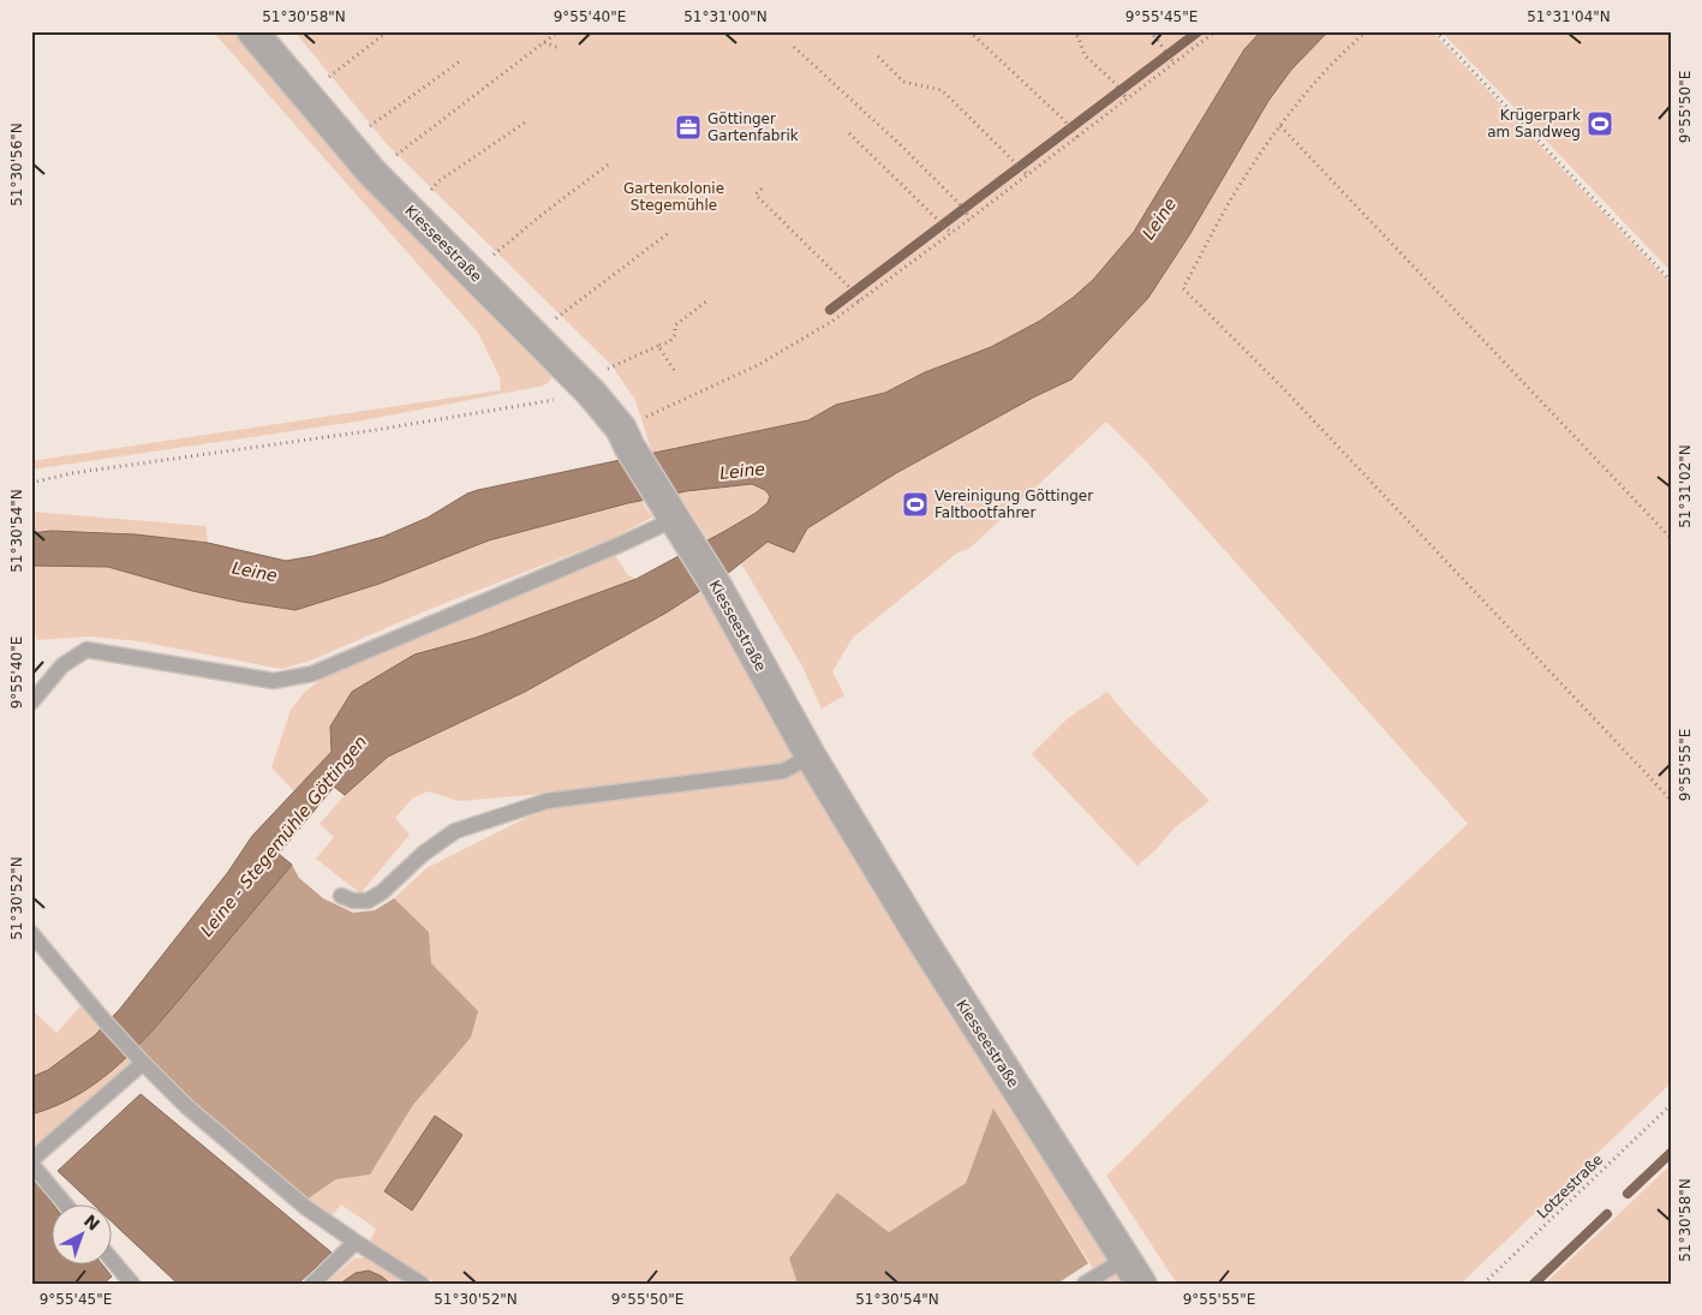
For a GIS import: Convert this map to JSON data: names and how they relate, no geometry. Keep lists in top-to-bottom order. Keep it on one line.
{"streets":{"street":["Kiesseestraße"],"path":["Lotzestraße"]},"water":["Leine","Leine - Stegemühle Göttingen"],"parks":["Gartenkolonie Stegemühle"],"places":{"sports":["Krügerpark am Sandweg","Vereinigung Göttinger Faltbootfahrer"],"office":["Göttinger Gartenfabrik"]},"north":"top right","coordinates":["51°30'58\"N","9°55'40\"E","51°31'00\"N","9°55'45\"E","51°31'04\"N","9°55'50\"E","51°30'56\"N","51°31'02\"N","51°30'54\"N","9°55'55\"E","51°30'52\"N"]}
